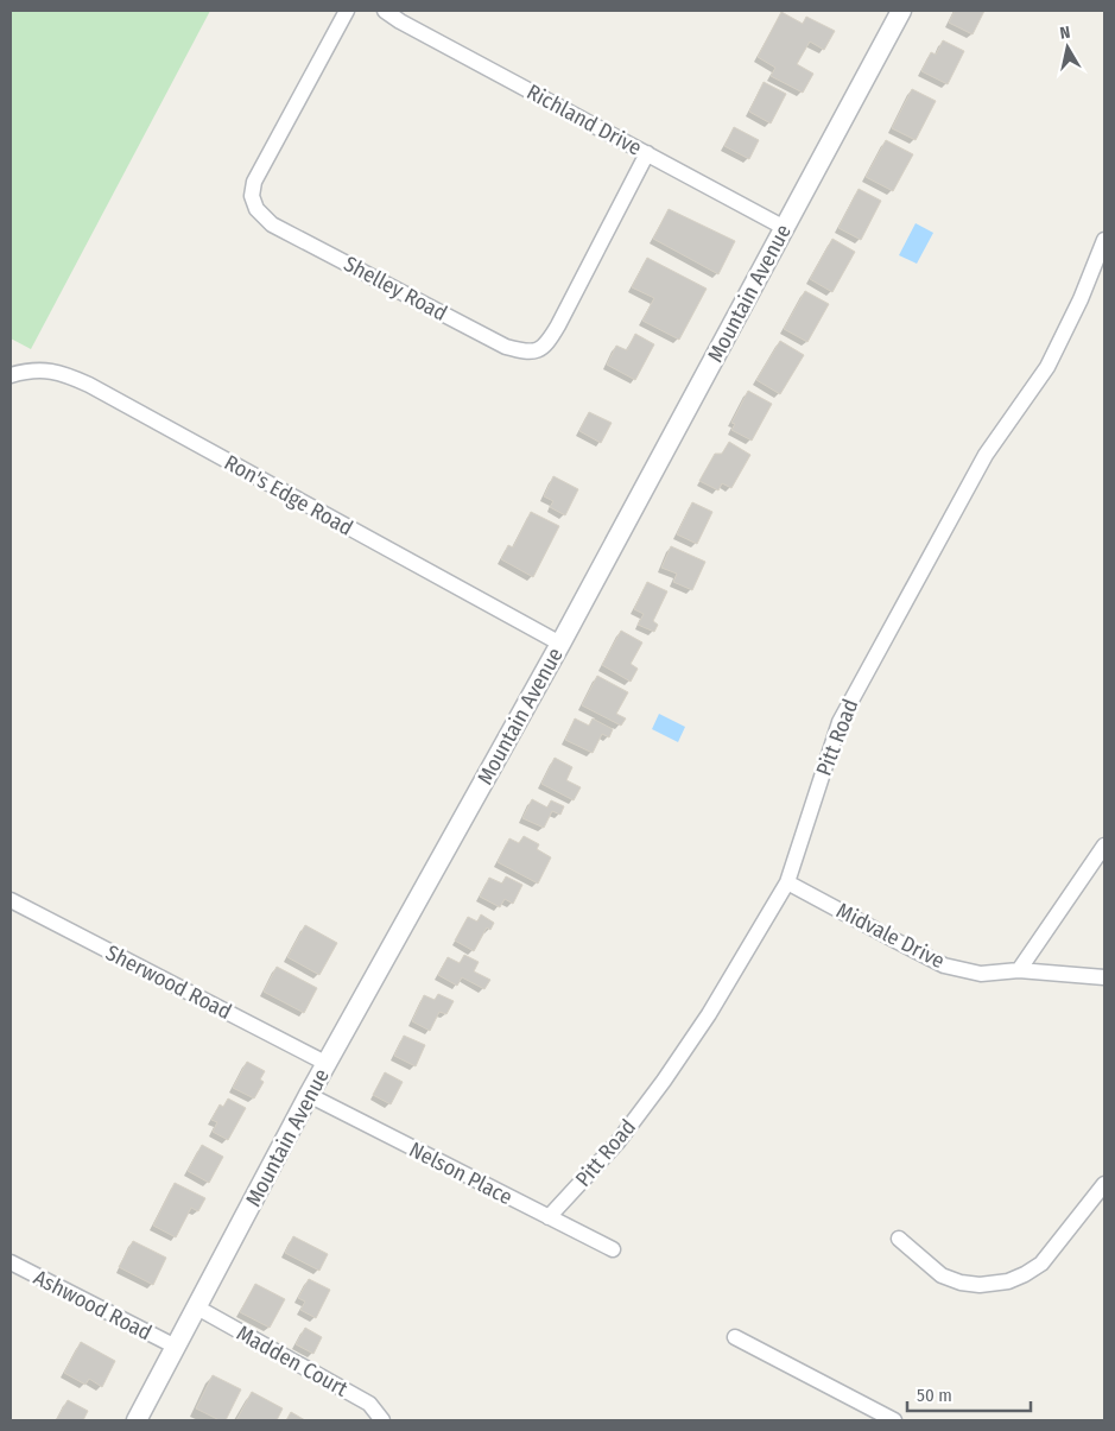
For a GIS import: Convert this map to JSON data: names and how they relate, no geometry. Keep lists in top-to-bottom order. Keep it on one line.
{"streets":{"street":["Richland Drive","Shelley Road","Mountain Avenue","Ron's Edge Road","Pitt Road","Midvale Drive","Sherwood Road","Nelson Place","Ashwood Road","Madden Court"]},"crossings":[["Richland Drive","Shelley Road"],["Richland Drive","Mountain Avenue"],["Mountain Avenue","Ron's Edge Road"],["Mountain Avenue","Sherwood Road"],["Mountain Avenue","Nelson Place"],["Mountain Avenue","Ashwood Road"],["Mountain Avenue","Madden Court"],["Pitt Road","Midvale Drive"],["Pitt Road","Nelson Place"]],"scale_bar":"50 m","north":"top"}
